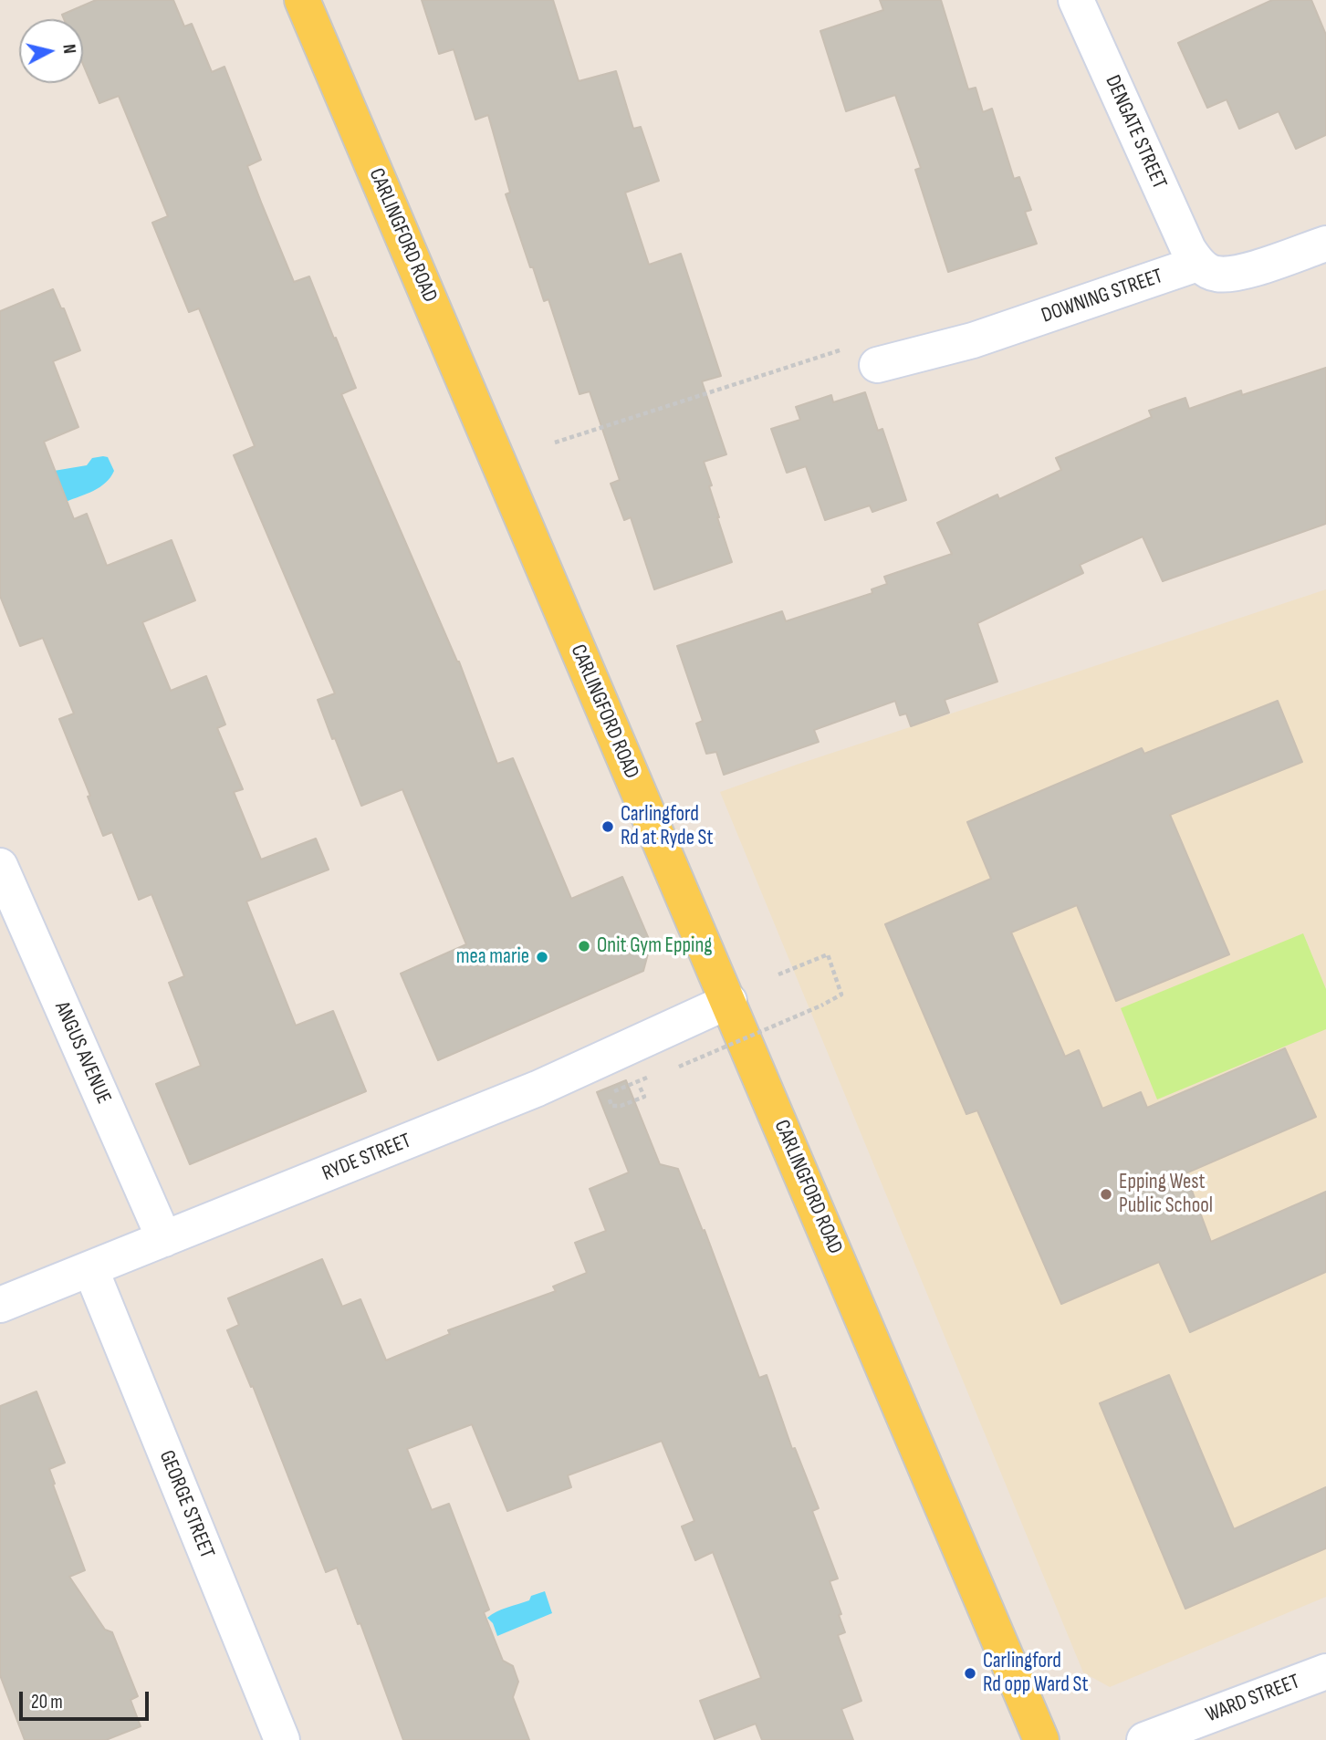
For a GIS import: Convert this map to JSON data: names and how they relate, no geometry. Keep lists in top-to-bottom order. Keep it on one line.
{"streets":{"main road":["CARLINGFORD ROAD"],"street":["DENGATE STREET","DOWNING STREET","ANGUS AVENUE","RYDE STREET","GEORGE STREET","WARD STREET"]},"crossings":[["DENGATE STREET","DOWNING STREET"],["CARLINGFORD ROAD","RYDE STREET"],["ANGUS AVENUE","RYDE STREET"],["RYDE STREET","GEORGE STREET"]],"places":["Carlingford Rd at Ryde St","Onit Gym Epping","mea marie","Epping West Public School","Carlingford Rd opp Ward St"],"scale_bar":"20 m","north":"right"}
